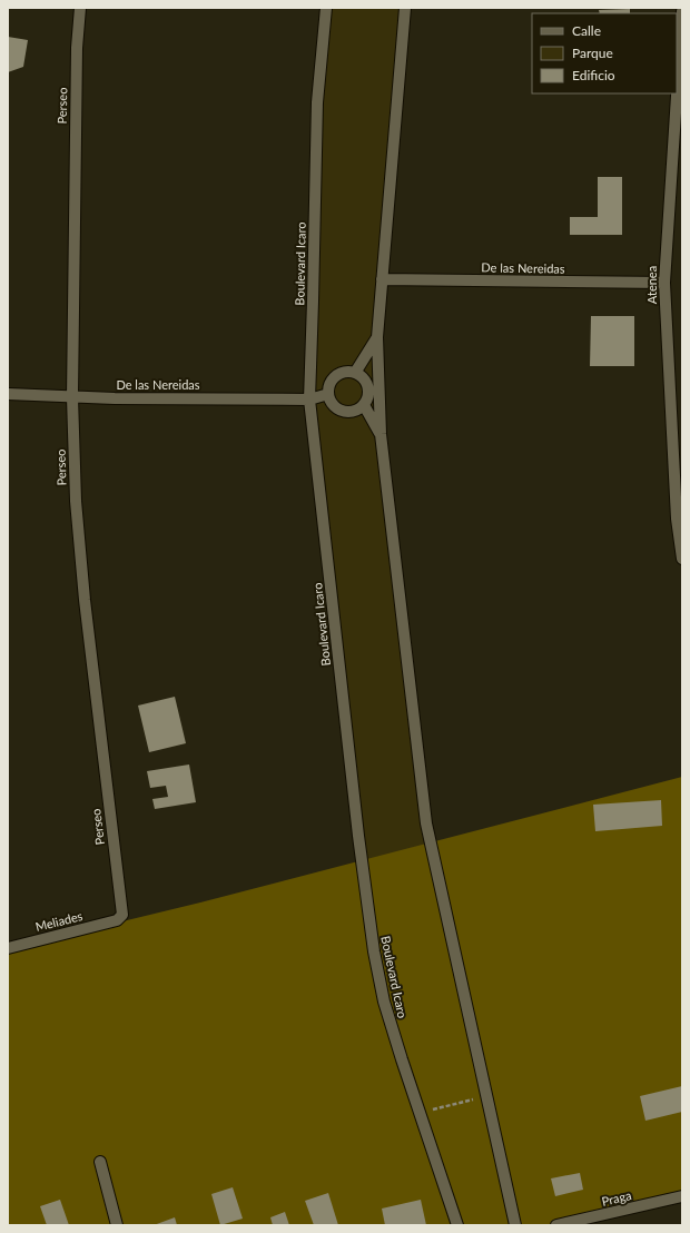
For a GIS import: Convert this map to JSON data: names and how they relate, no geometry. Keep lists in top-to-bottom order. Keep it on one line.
{"streets":{"street":["Perseo","Boulevard Icaro","De las Nereidas","Atenea","Meliades","Praga"]},"crossings":[["Perseo","De las Nereidas"],["Perseo","Meliades"],["Boulevard Icaro","De las Nereidas"],["De las Nereidas","Atenea"]],"legend":["Calle","Parque","Edificio"]}
